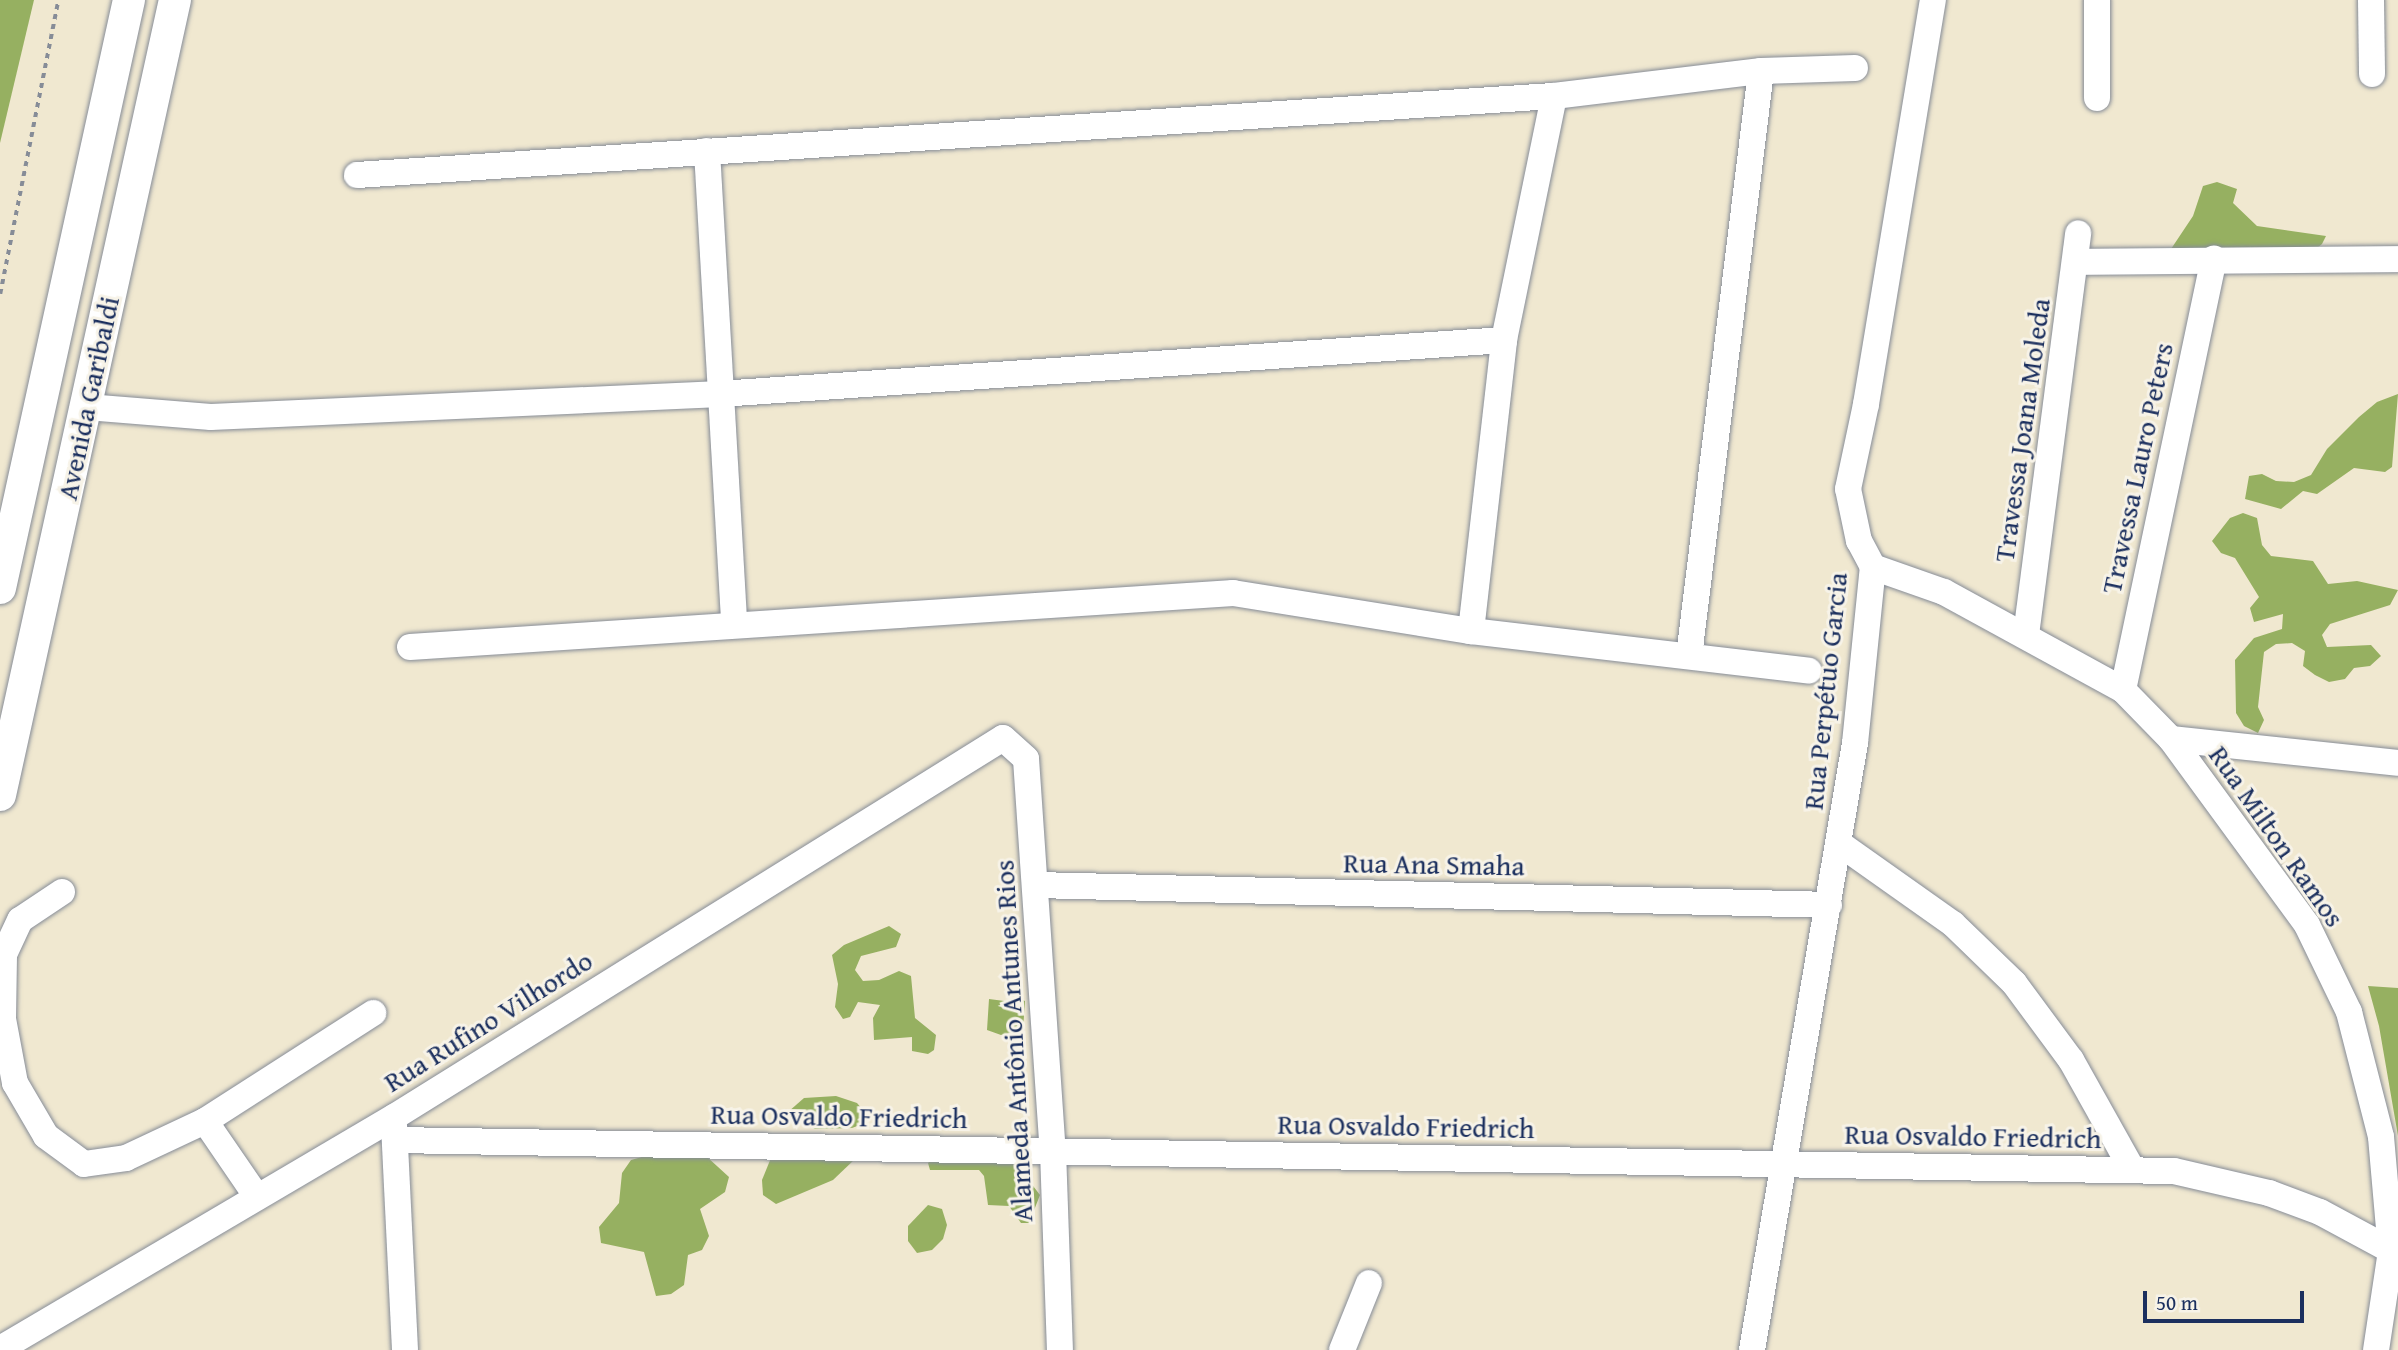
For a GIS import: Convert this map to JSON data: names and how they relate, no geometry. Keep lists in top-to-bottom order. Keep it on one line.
{"streets":{"main road":["Avenida Garibaldi"],"street":["Travessa Joana Moleda","Travessa Lauro Peters","Rua Perpétuo Garcia","Rua Milton Ramos","Rua Ana Smaha","Rua Rufino Vilhordo","Alameda Antônio Antunes Rios","Rua Osvaldo Friedrich"]},"crossings":[["Travessa Joana Moleda","Rua Milton Ramos"],["Travessa Lauro Peters","Rua Milton Ramos"],["Rua Perpétuo Garcia","Rua Milton Ramos"],["Rua Perpétuo Garcia","Rua Ana Smaha"],["Rua Perpétuo Garcia","Rua Osvaldo Friedrich"],["Rua Milton Ramos","Rua Osvaldo Friedrich"],["Rua Ana Smaha","Alameda Antônio Antunes Rios"],["Rua Rufino Vilhordo","Alameda Antônio Antunes Rios"],["Rua Rufino Vilhordo","Rua Osvaldo Friedrich"],["Alameda Antônio Antunes Rios","Rua Osvaldo Friedrich"]],"scale_bar":"50 m"}
